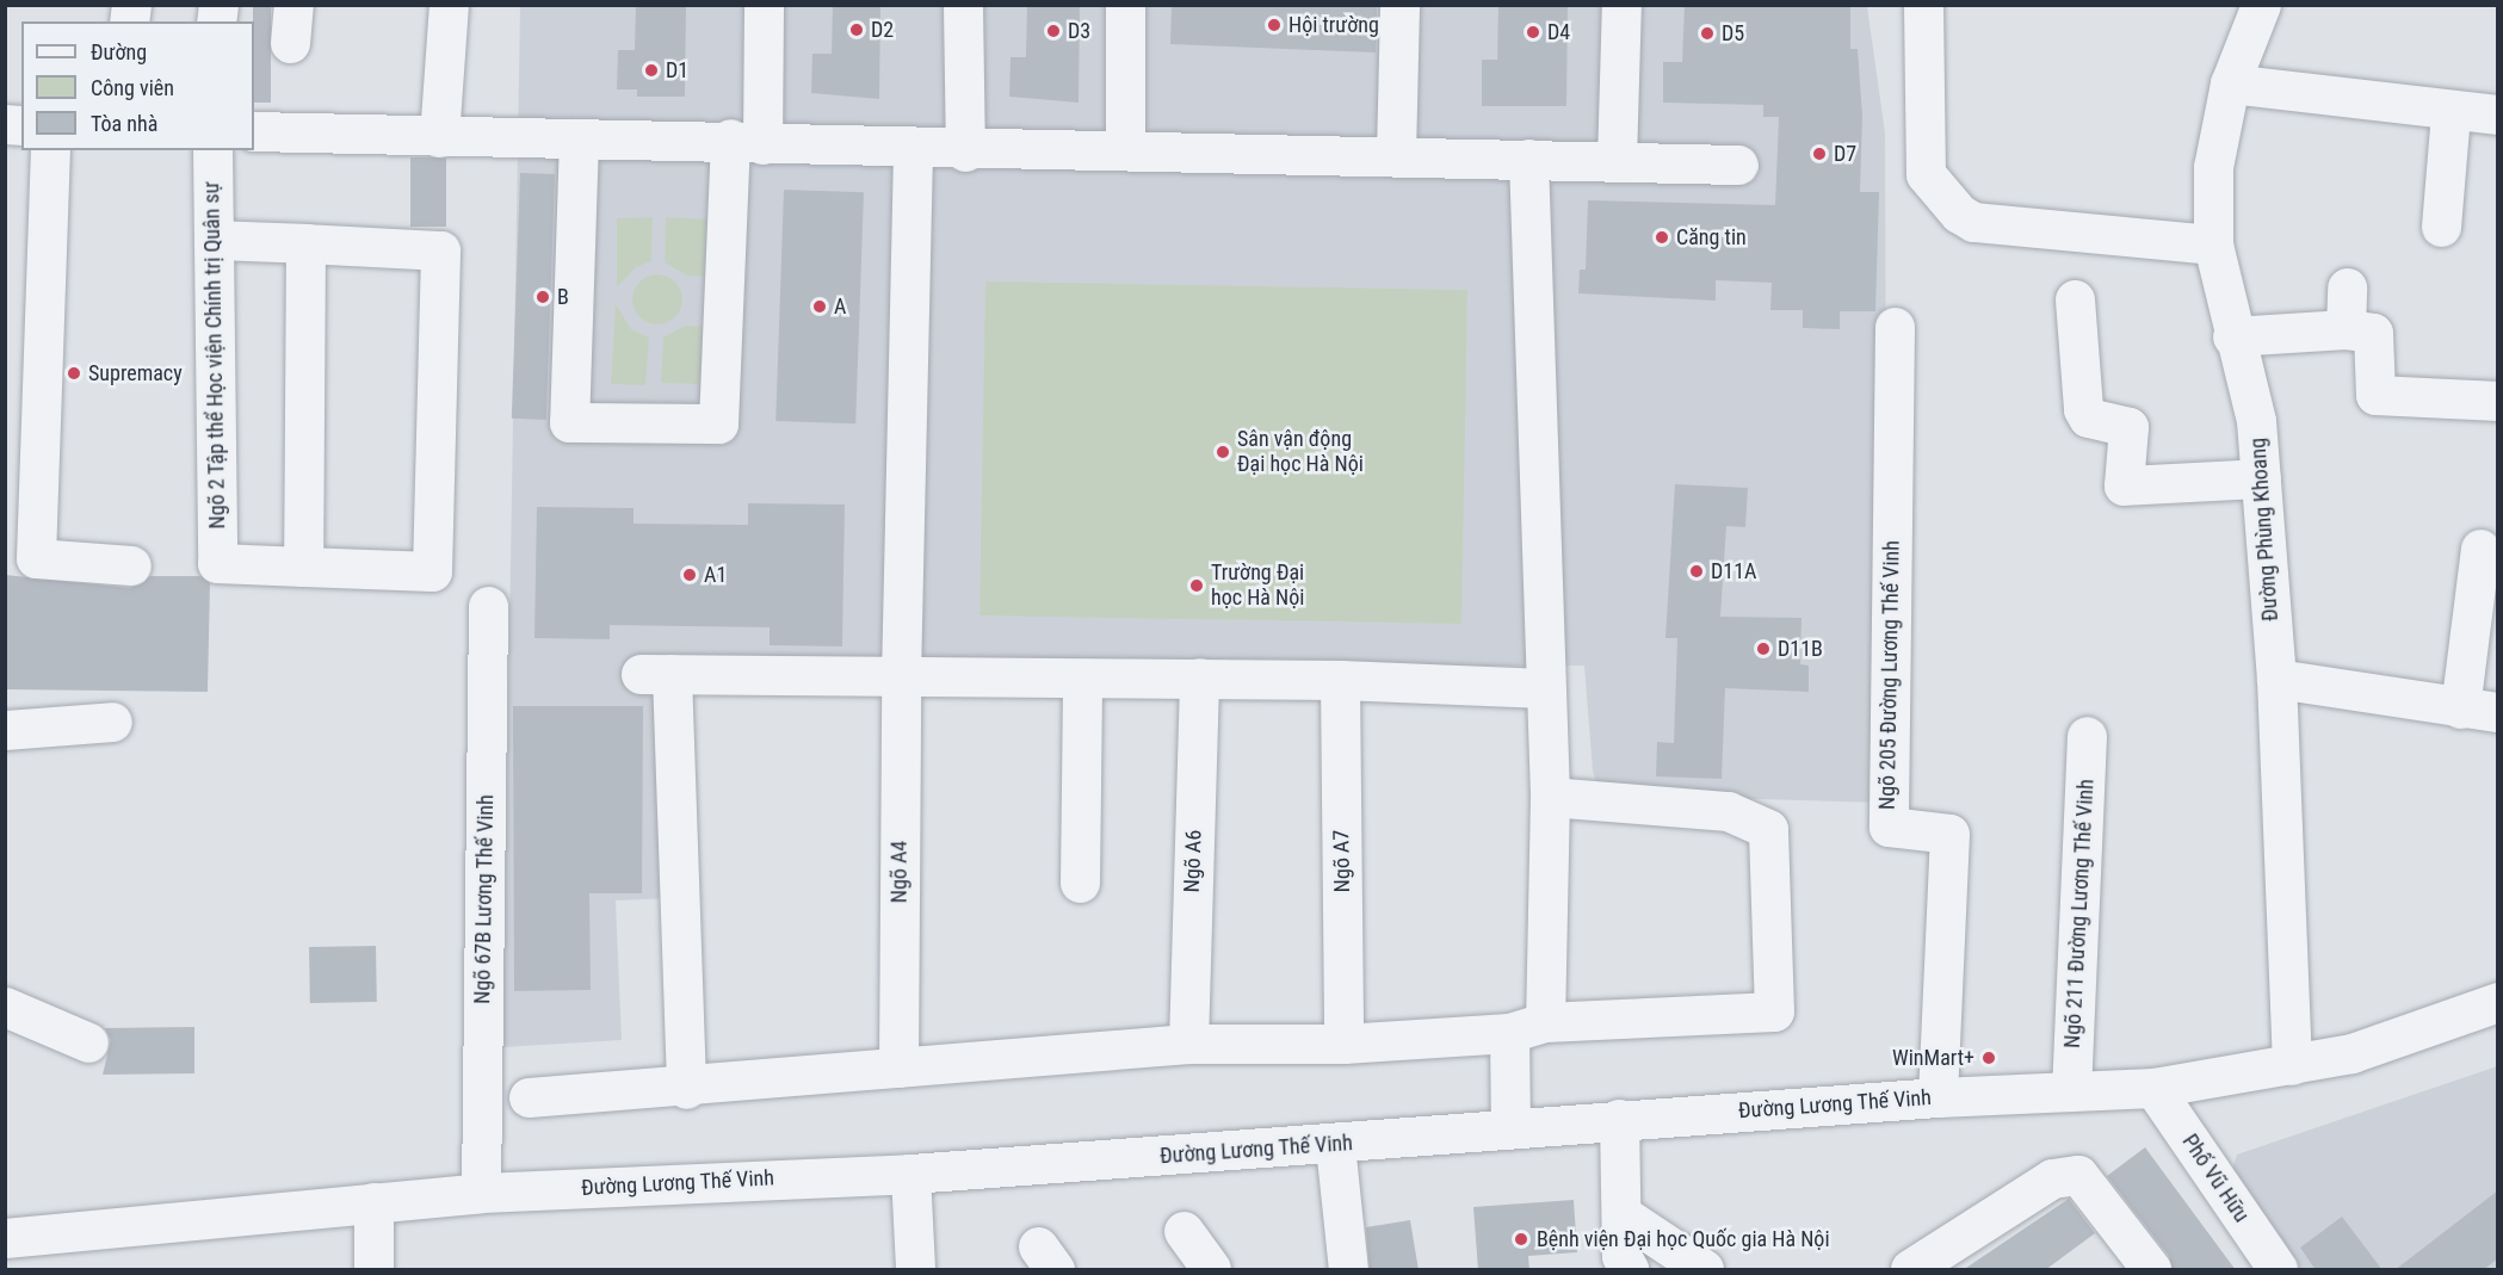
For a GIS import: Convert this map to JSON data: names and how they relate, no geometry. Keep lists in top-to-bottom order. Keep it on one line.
{"streets":{"street":["Ngõ 2 Tập thể Học viện Chính trị Quân sự","Đường Phùng Khoang","Ngõ 205 Đường Lương Thế Vinh","Ngõ A6","Ngõ A7","Ngõ A4","Ngõ 67B Lương Thế Vinh","Ngõ 211 Đường Lương Thế Vinh","Đường Lương Thế Vinh","Phố Vũ Hữu"]},"crossings":[["Đường Phùng Khoang","Đường Lương Thế Vinh"],["Ngõ 205 Đường Lương Thế Vinh","Đường Lương Thế Vinh"],["Ngõ 67B Lương Thế Vinh","Đường Lương Thế Vinh"],["Ngõ 211 Đường Lương Thế Vinh","Đường Lương Thế Vinh"],["Đường Lương Thế Vinh","Phố Vũ Hữu"]],"places":["Hội trường","D2","D3","D4","D5","D1","D7","Căng tin","B","A","Supremacy","Sân vận động Đại học Hà Nội","D11A","A1","Trường Đại học Hà Nội","D11B","WinMart+","Bệnh viện Đại học Quốc gia Hà Nội"],"legend":["Đường","Công viên","Tòa nhà"]}
